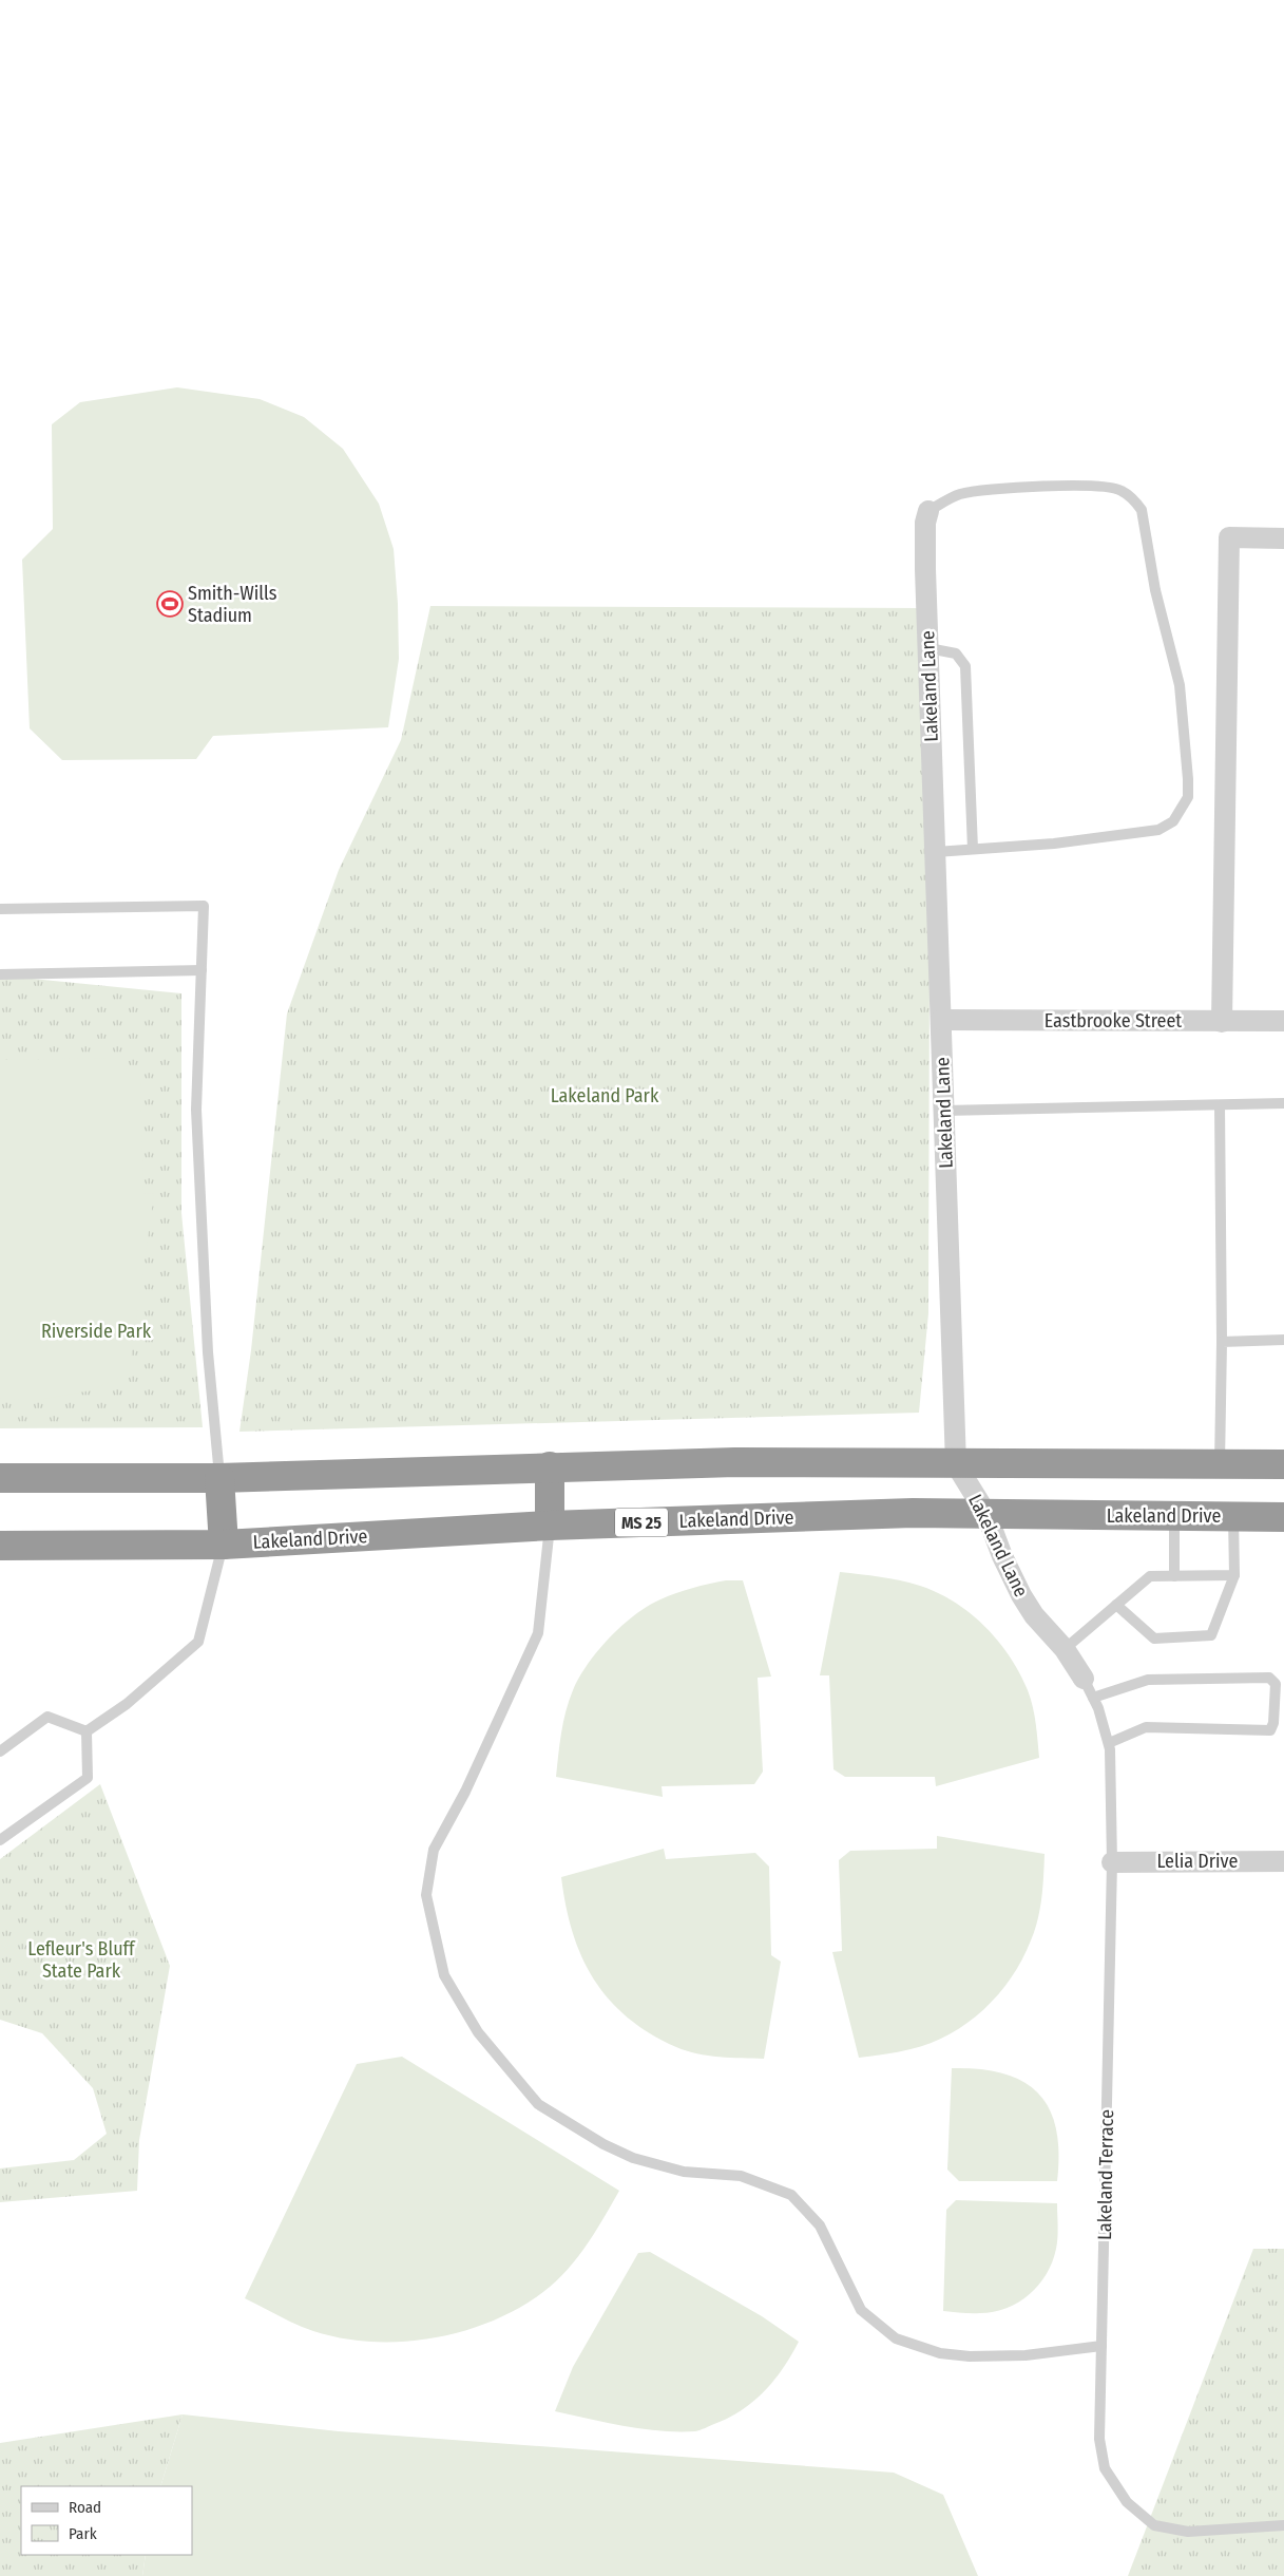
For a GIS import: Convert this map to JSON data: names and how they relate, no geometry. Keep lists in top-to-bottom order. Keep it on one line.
{"streets":{"highway":["Lakeland Drive","MS 25"],"street":["Lakeland Lane","Eastbrooke Street","Lelia Drive"],"lane":["Lakeland Terrace"]},"crossings":[["Lakeland Lane","Eastbrooke Street"],["Lakeland Lane","Lakeland Drive"],["Lakeland Lane","Lakeland Terrace"],["Lelia Drive","Lakeland Terrace"]],"parks":["Lakeland Park","Riverside Park","Lefleur's Bluff State Park"],"places":{"sports":["Smith-Wills Stadium"]},"legend":["Road","Park"]}
